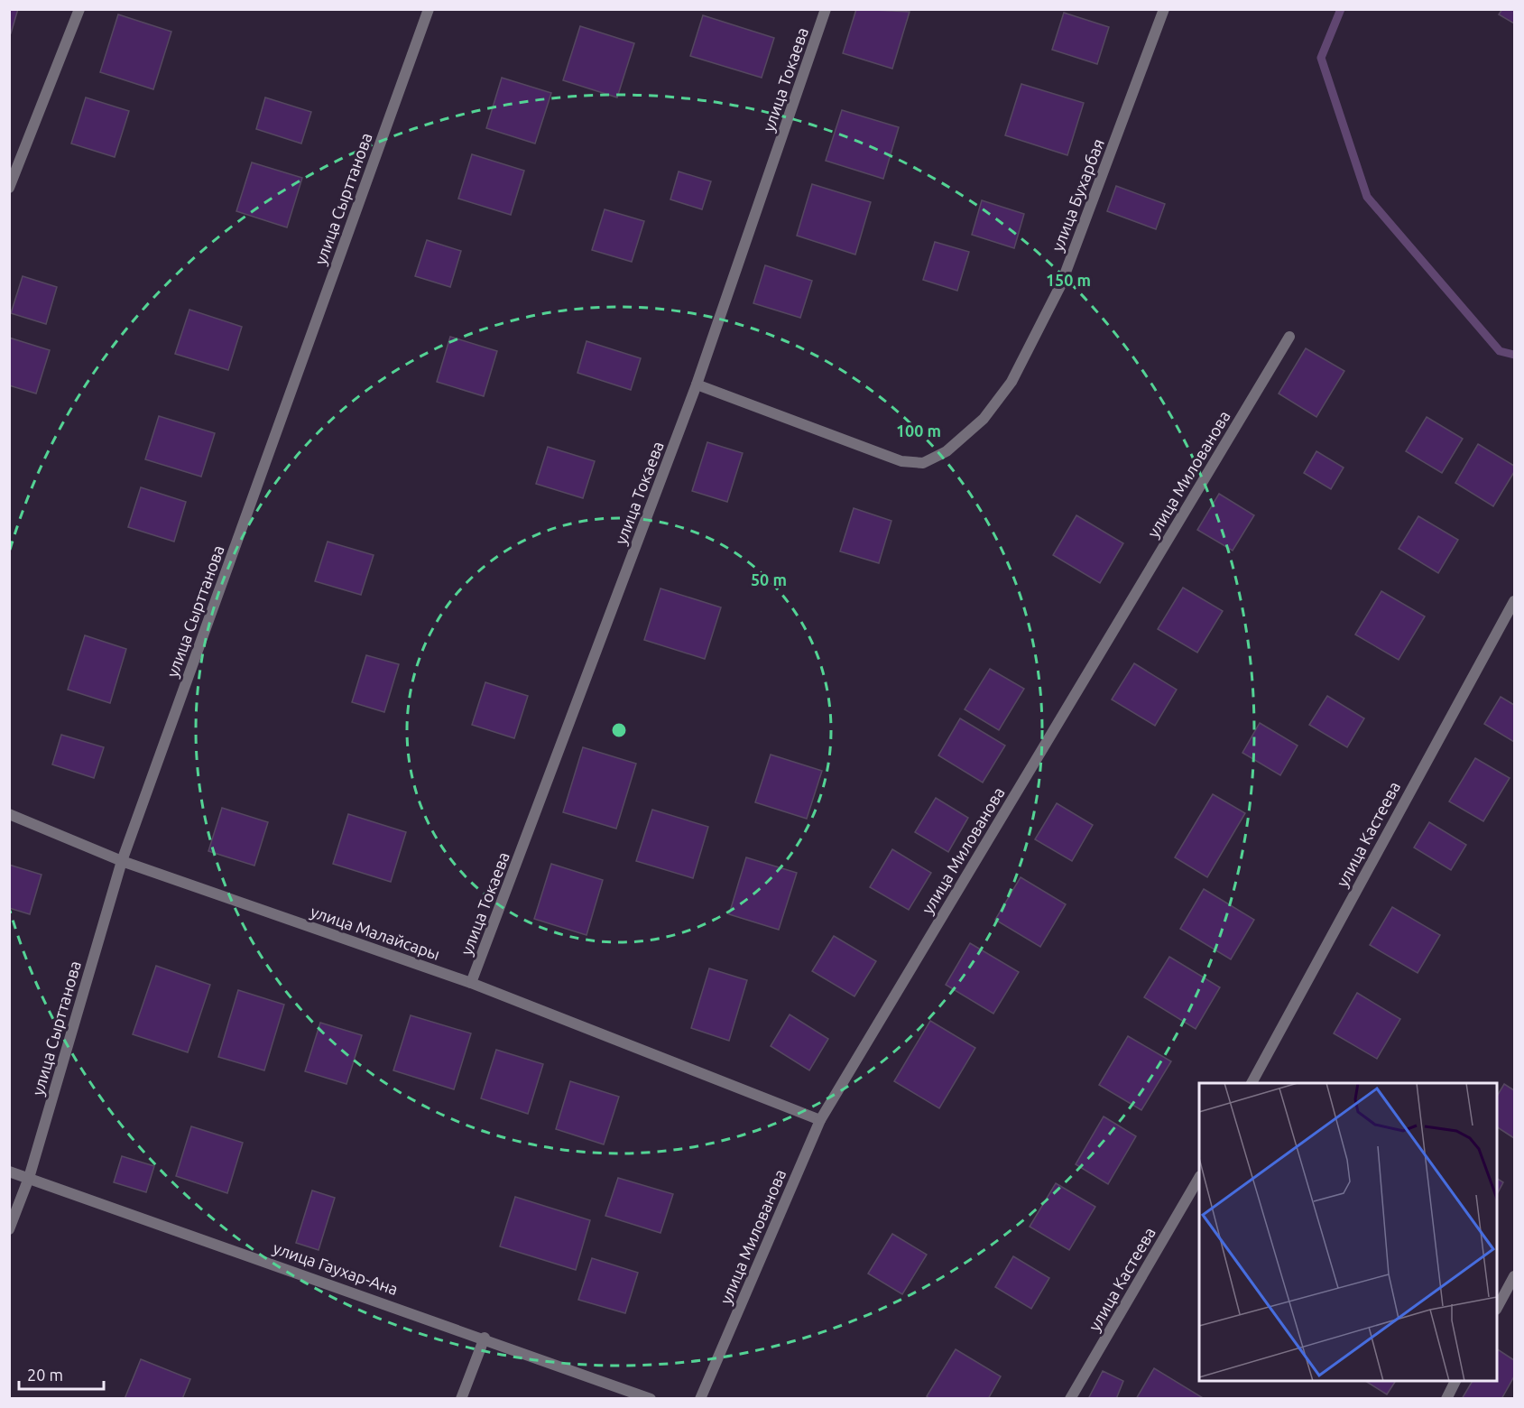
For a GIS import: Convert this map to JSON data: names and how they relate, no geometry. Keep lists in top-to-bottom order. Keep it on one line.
{"streets":{"street":["улица Токаева","улица Бухарбая","улица Сырттанова","улица Милованова","улица Кастеева","улица Малайсары","улица Гаухар-Ана"]},"crossings":[["улица Токаева","улица Бухарбая"],["улица Токаева","улица Малайсары"],["улица Сырттанова","улица Малайсары"],["улица Сырттанова","улица Гаухар-Ана"],["улица Милованова","улица Малайсары"]],"scale_bar":"20 m","rings":["150 m","100 m","50 m"]}
